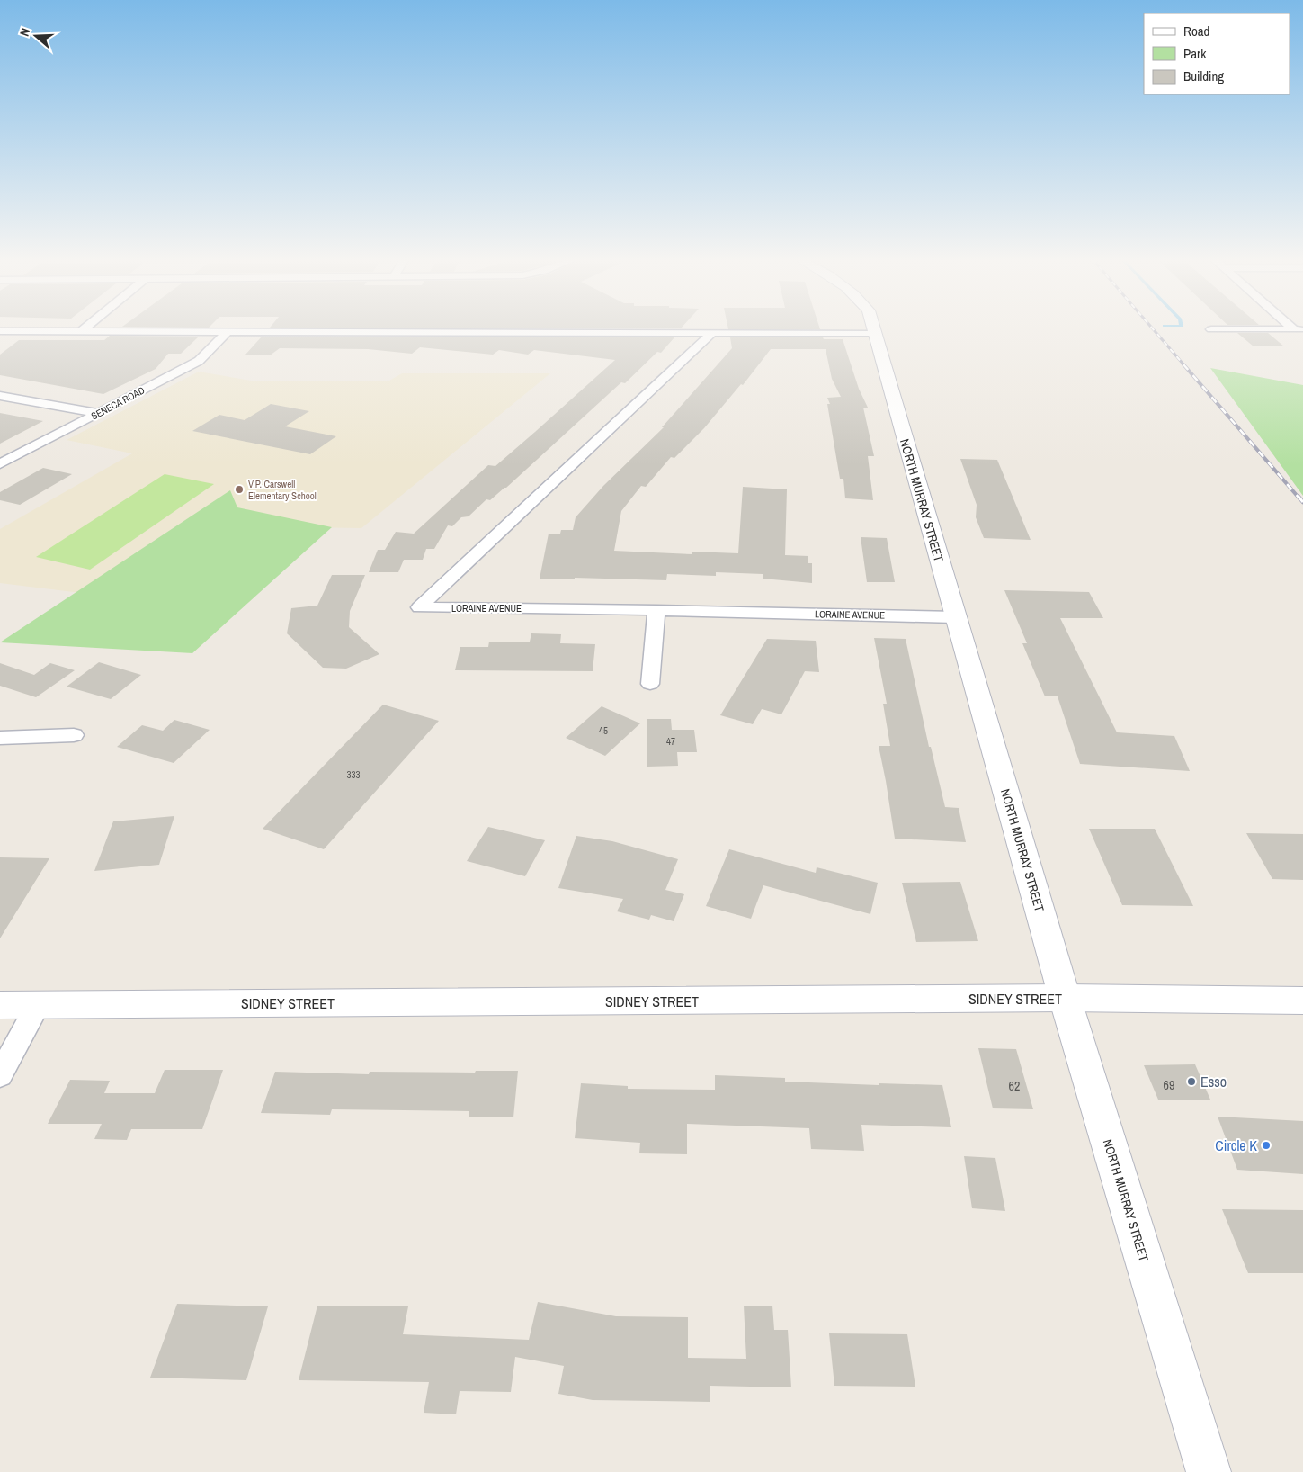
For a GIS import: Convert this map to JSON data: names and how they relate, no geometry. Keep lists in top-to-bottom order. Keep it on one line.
{"streets":{"street":["SENECA ROAD","NORTH MURRAY STREET","LORAINE AVENUE","SIDNEY STREET"]},"crossings":[["NORTH MURRAY STREET","LORAINE AVENUE"],["NORTH MURRAY STREET","SIDNEY STREET"]],"places":["V.P. Carswell Elementary School","Esso","Circle K"],"house_numbers":["45","47","333","69","62"],"legend":["Road","Park","Building"],"north":"left"}
